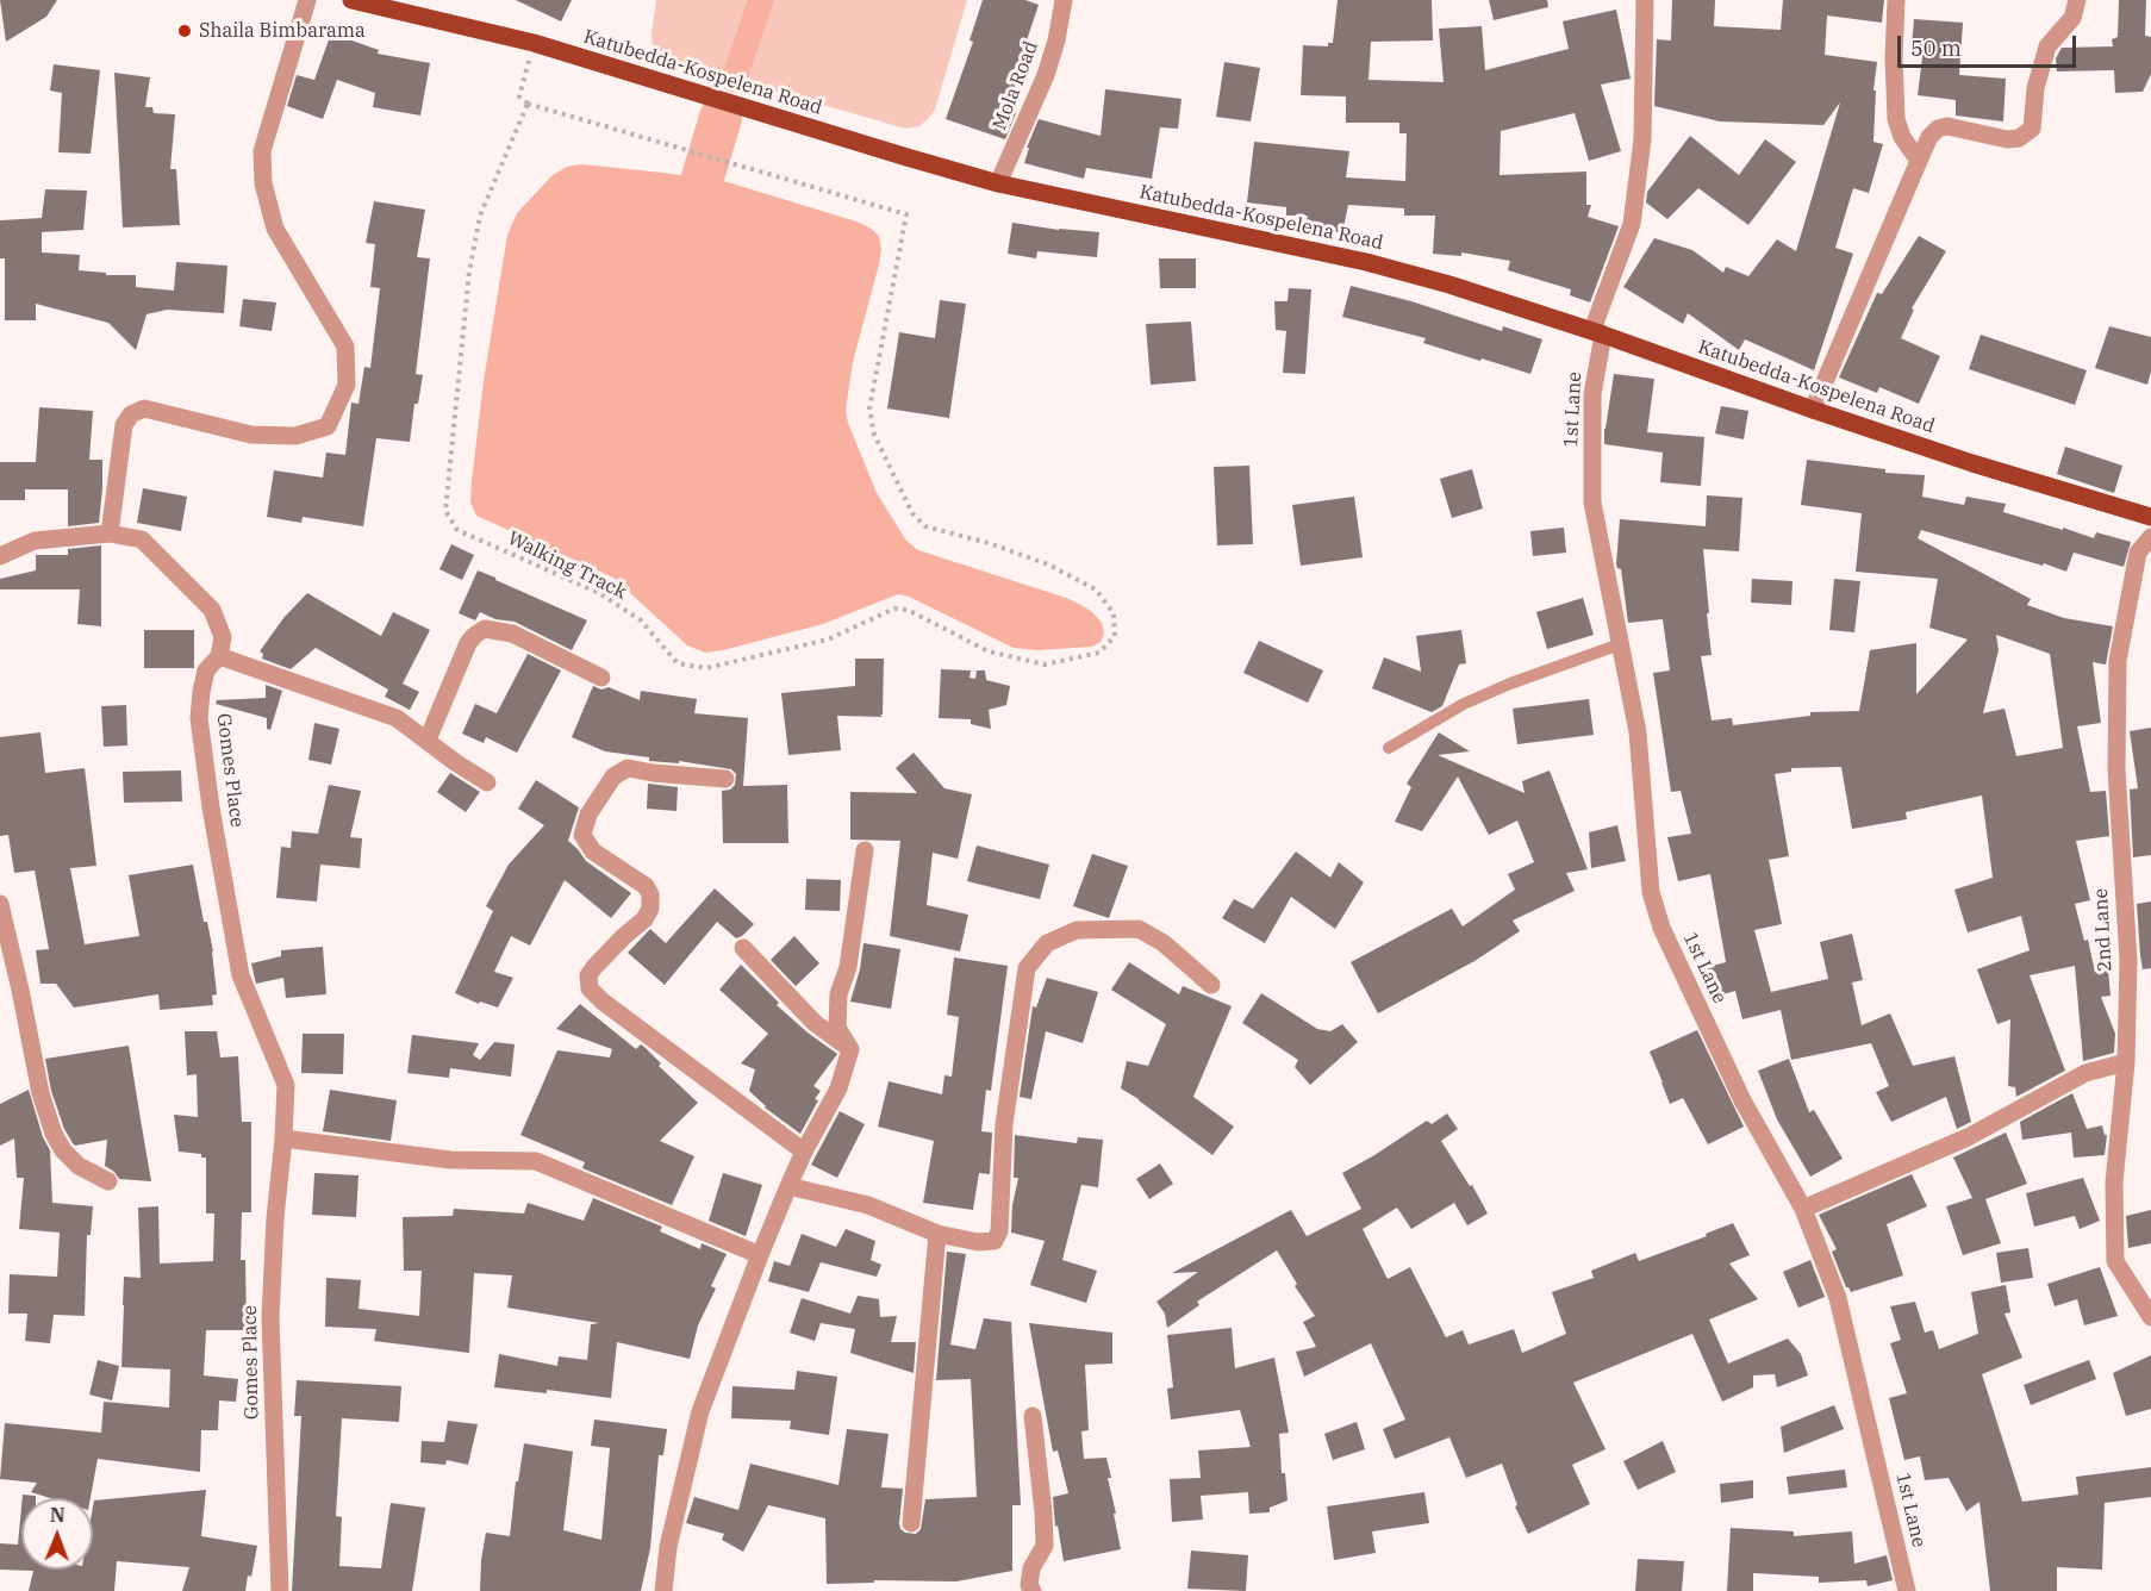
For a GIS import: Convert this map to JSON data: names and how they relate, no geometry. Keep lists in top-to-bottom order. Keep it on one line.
{"streets":{"main road":["Katubedda-Kospelena Road"],"street":["Mola Road","1st Lane","Gomes Place","2nd Lane"],"path":["Walking Track"]},"crossings":[["Katubedda-Kospelena Road","Mola Road"],["Katubedda-Kospelena Road","1st Lane"]],"places":["Shaila Bimbarama"],"scale_bar":"50 m","north":"top"}
